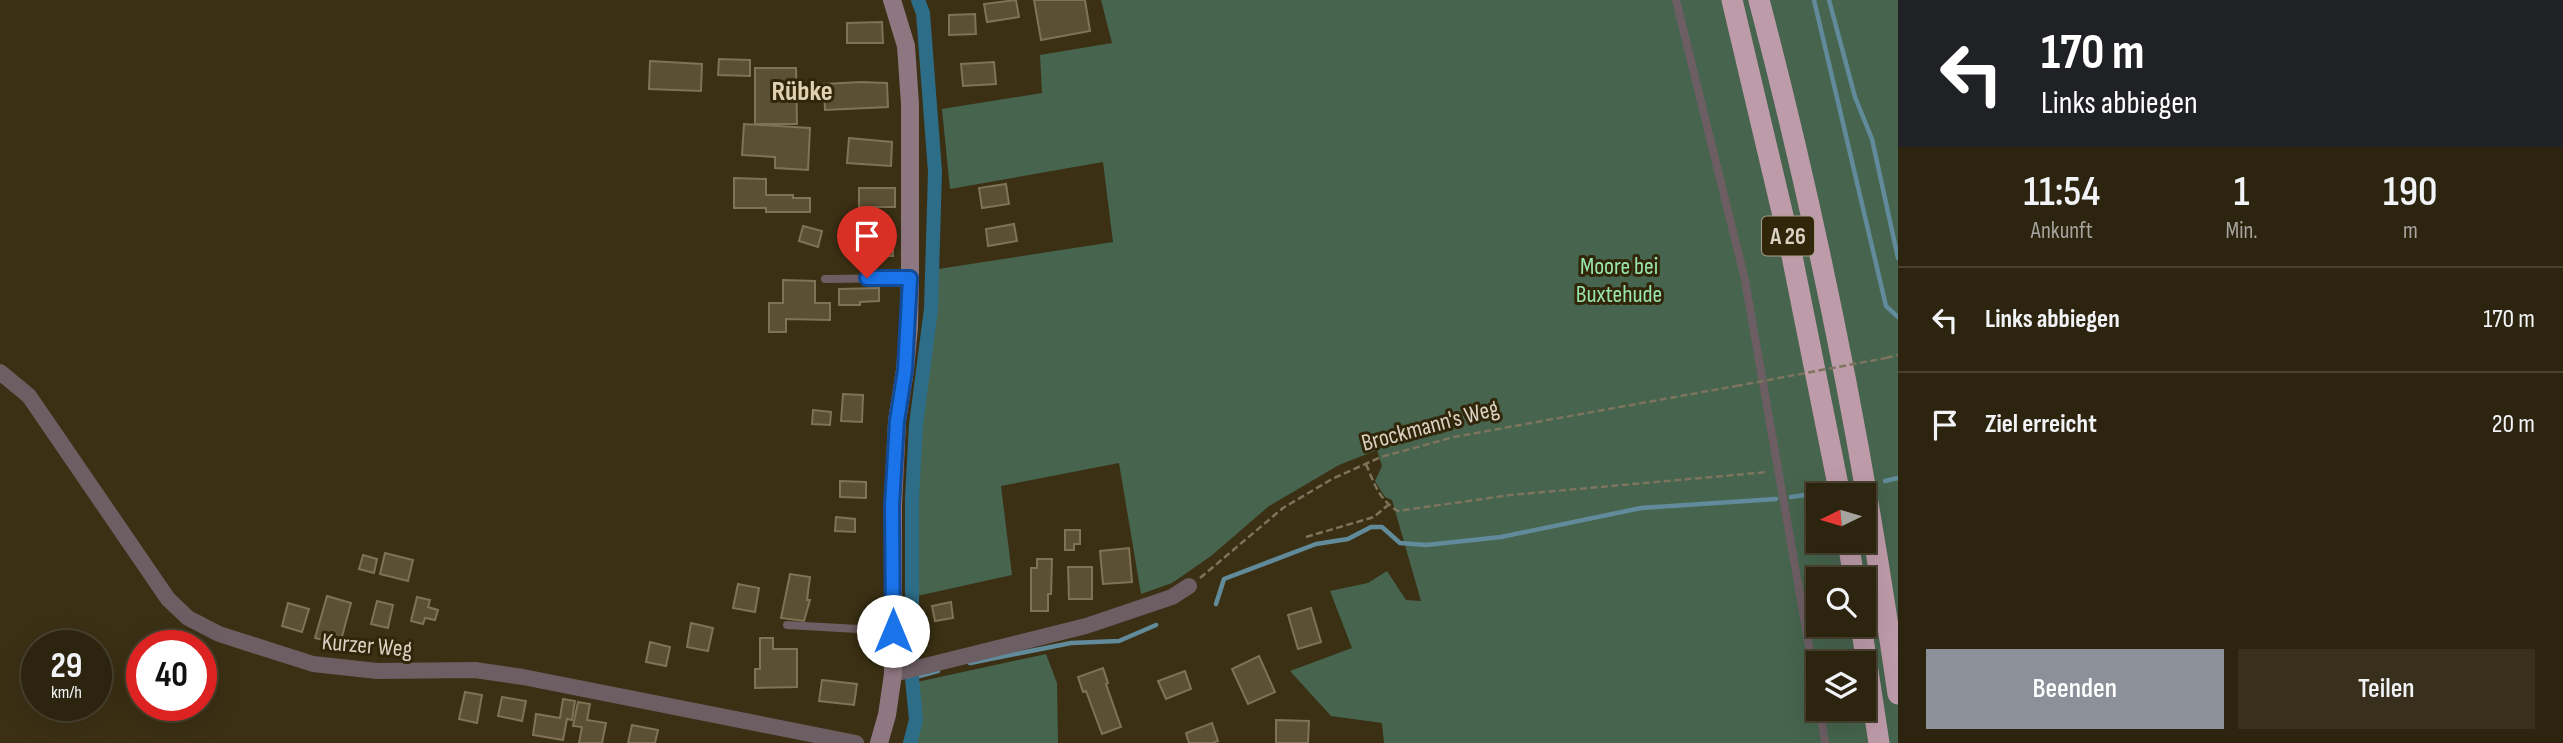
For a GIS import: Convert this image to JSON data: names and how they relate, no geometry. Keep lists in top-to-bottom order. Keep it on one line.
{"streets":{"highway":["A 26"],"street":["Kurzer Weg"],"path":["Brockmann's Weg"]},"districts":["Rübke"],"parks":["Moore bei Buxtehude"],"north":"left","page":{"turn":["170 m","Links abbiegen"],"eta":["11:54","Ankunft","1","Min.","190","m"],"list":[{"name":"Links abbiegen","value":"170 m"},{"name":"Ziel erreicht","value":"20 m"}],"speed":"29 km/h","limit":"40","buttons":["Beenden","Teilen"]}}
